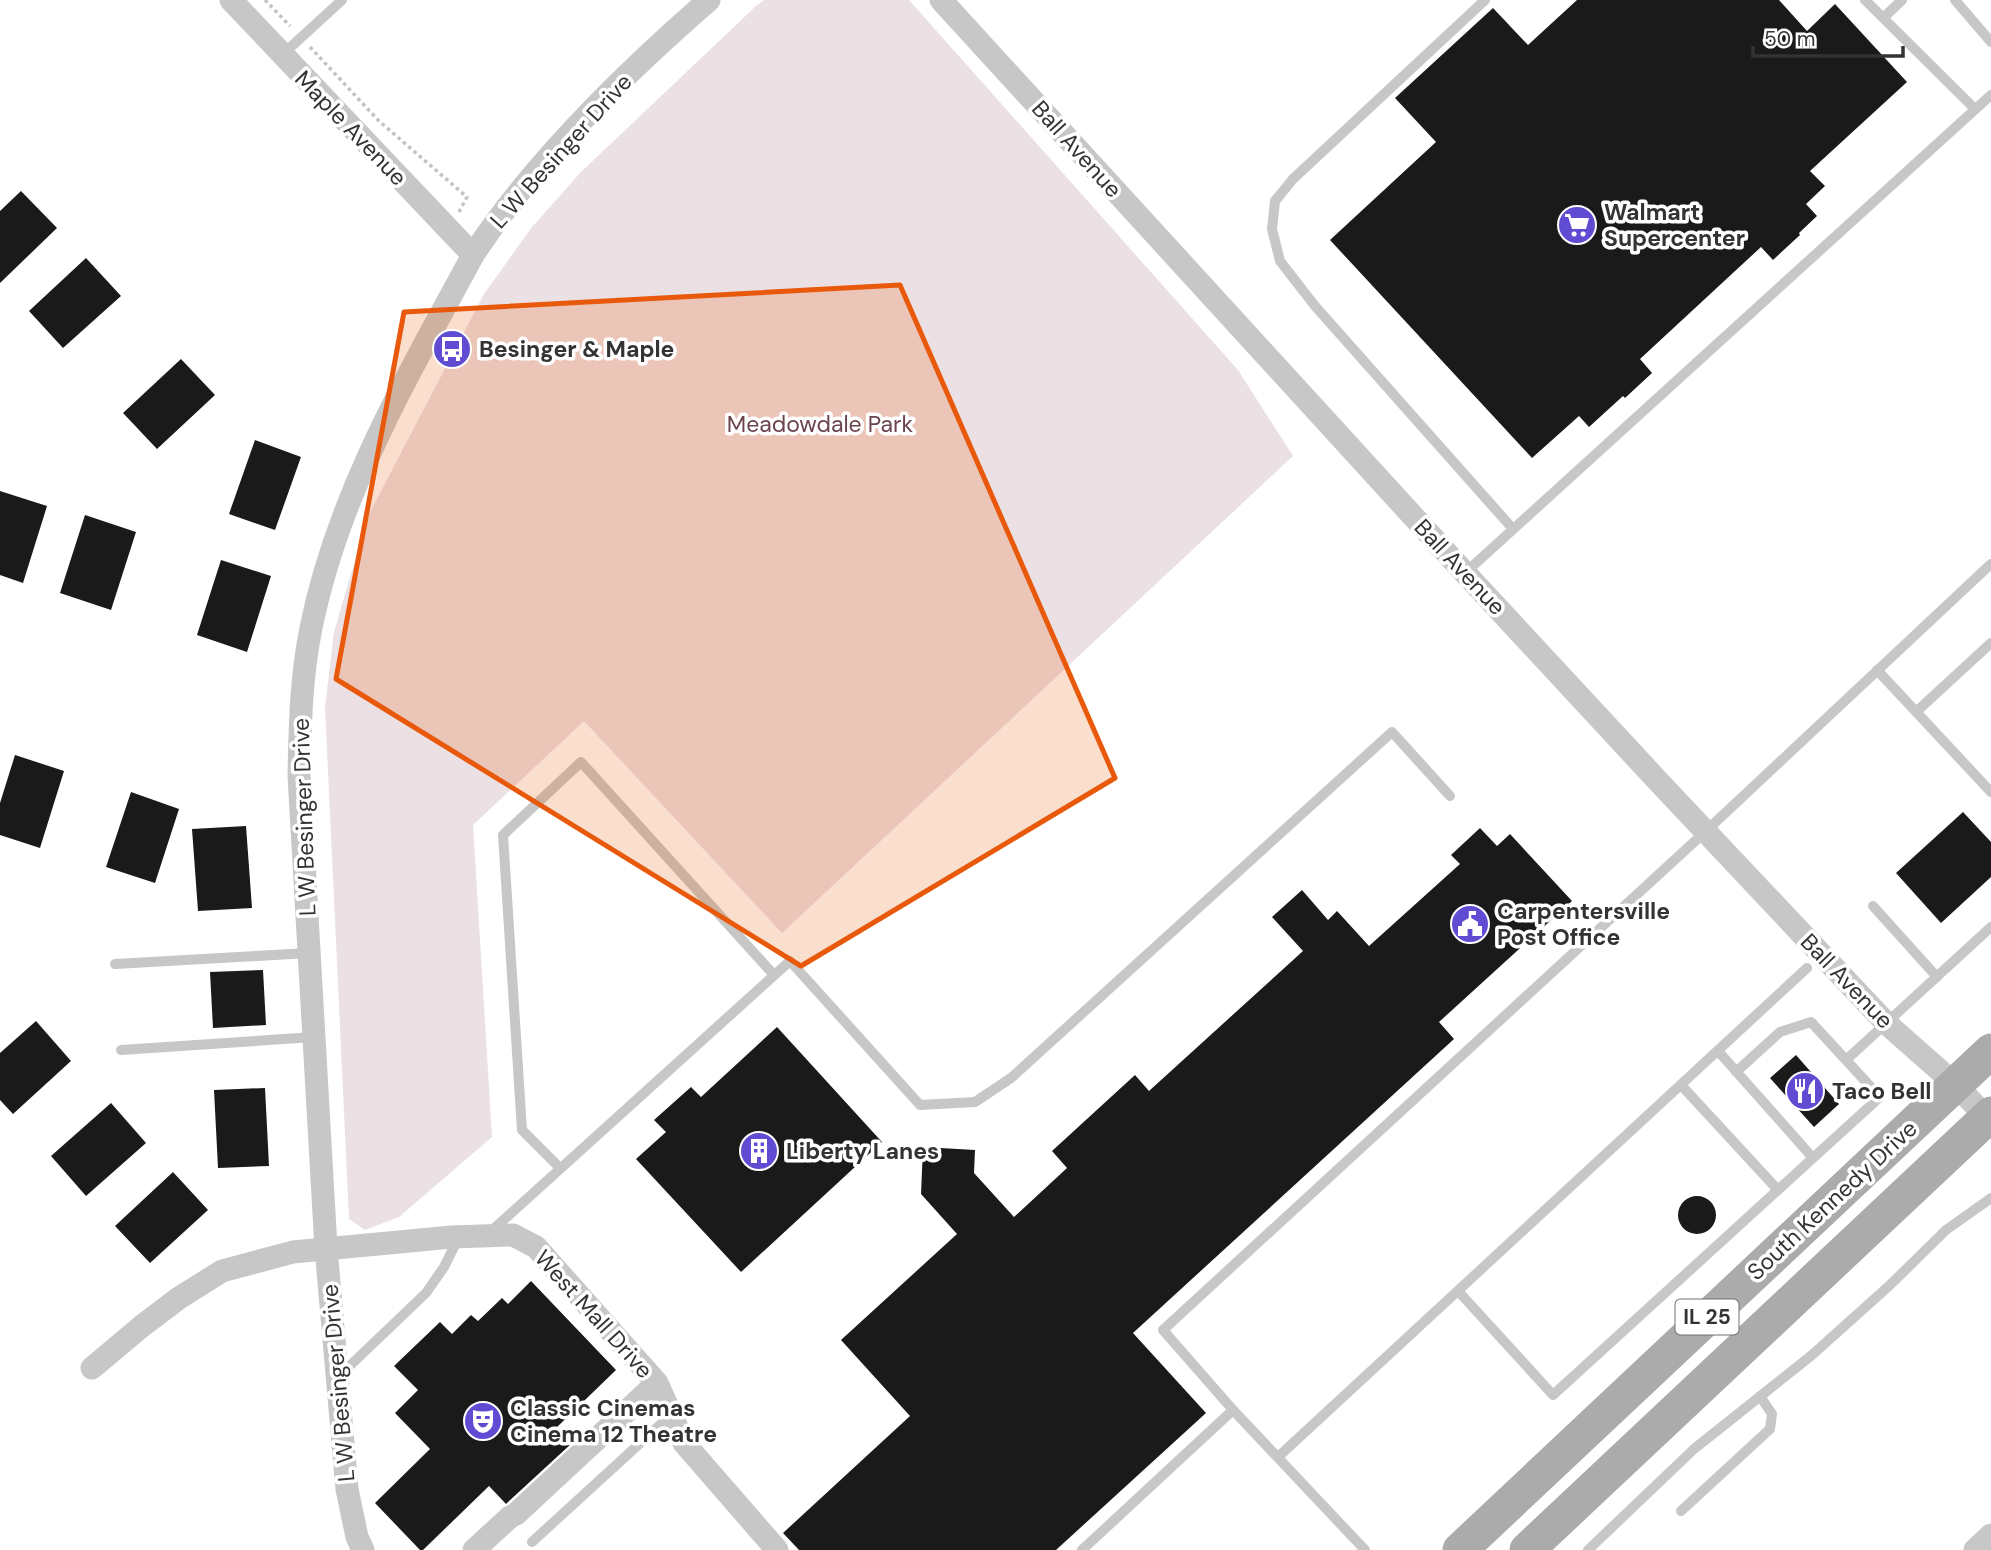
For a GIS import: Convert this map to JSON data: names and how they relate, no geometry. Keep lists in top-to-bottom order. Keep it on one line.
{"streets":{"main road":["South Kennedy Drive","IL 25"],"street":["Maple Avenue","Ball Avenue","L W Besinger Drive","West Mall Drive"]},"crossings":[["Maple Avenue","L W Besinger Drive"],["Ball Avenue","South Kennedy Drive"],["L W Besinger Drive","West Mall Drive"]],"parks":["Meadowdale Park"],"places":{"supermarket":["Walmart Supercenter"],"bus stop":["Besinger & Maple"],"public building":["Carpentersville Post Office"],"restaurant":["Taco Bell"],"building":["Liberty Lanes"],"theatre":["Classic Cinemas Cinema 12 Theatre"]},"scale_bar":"50 m"}
